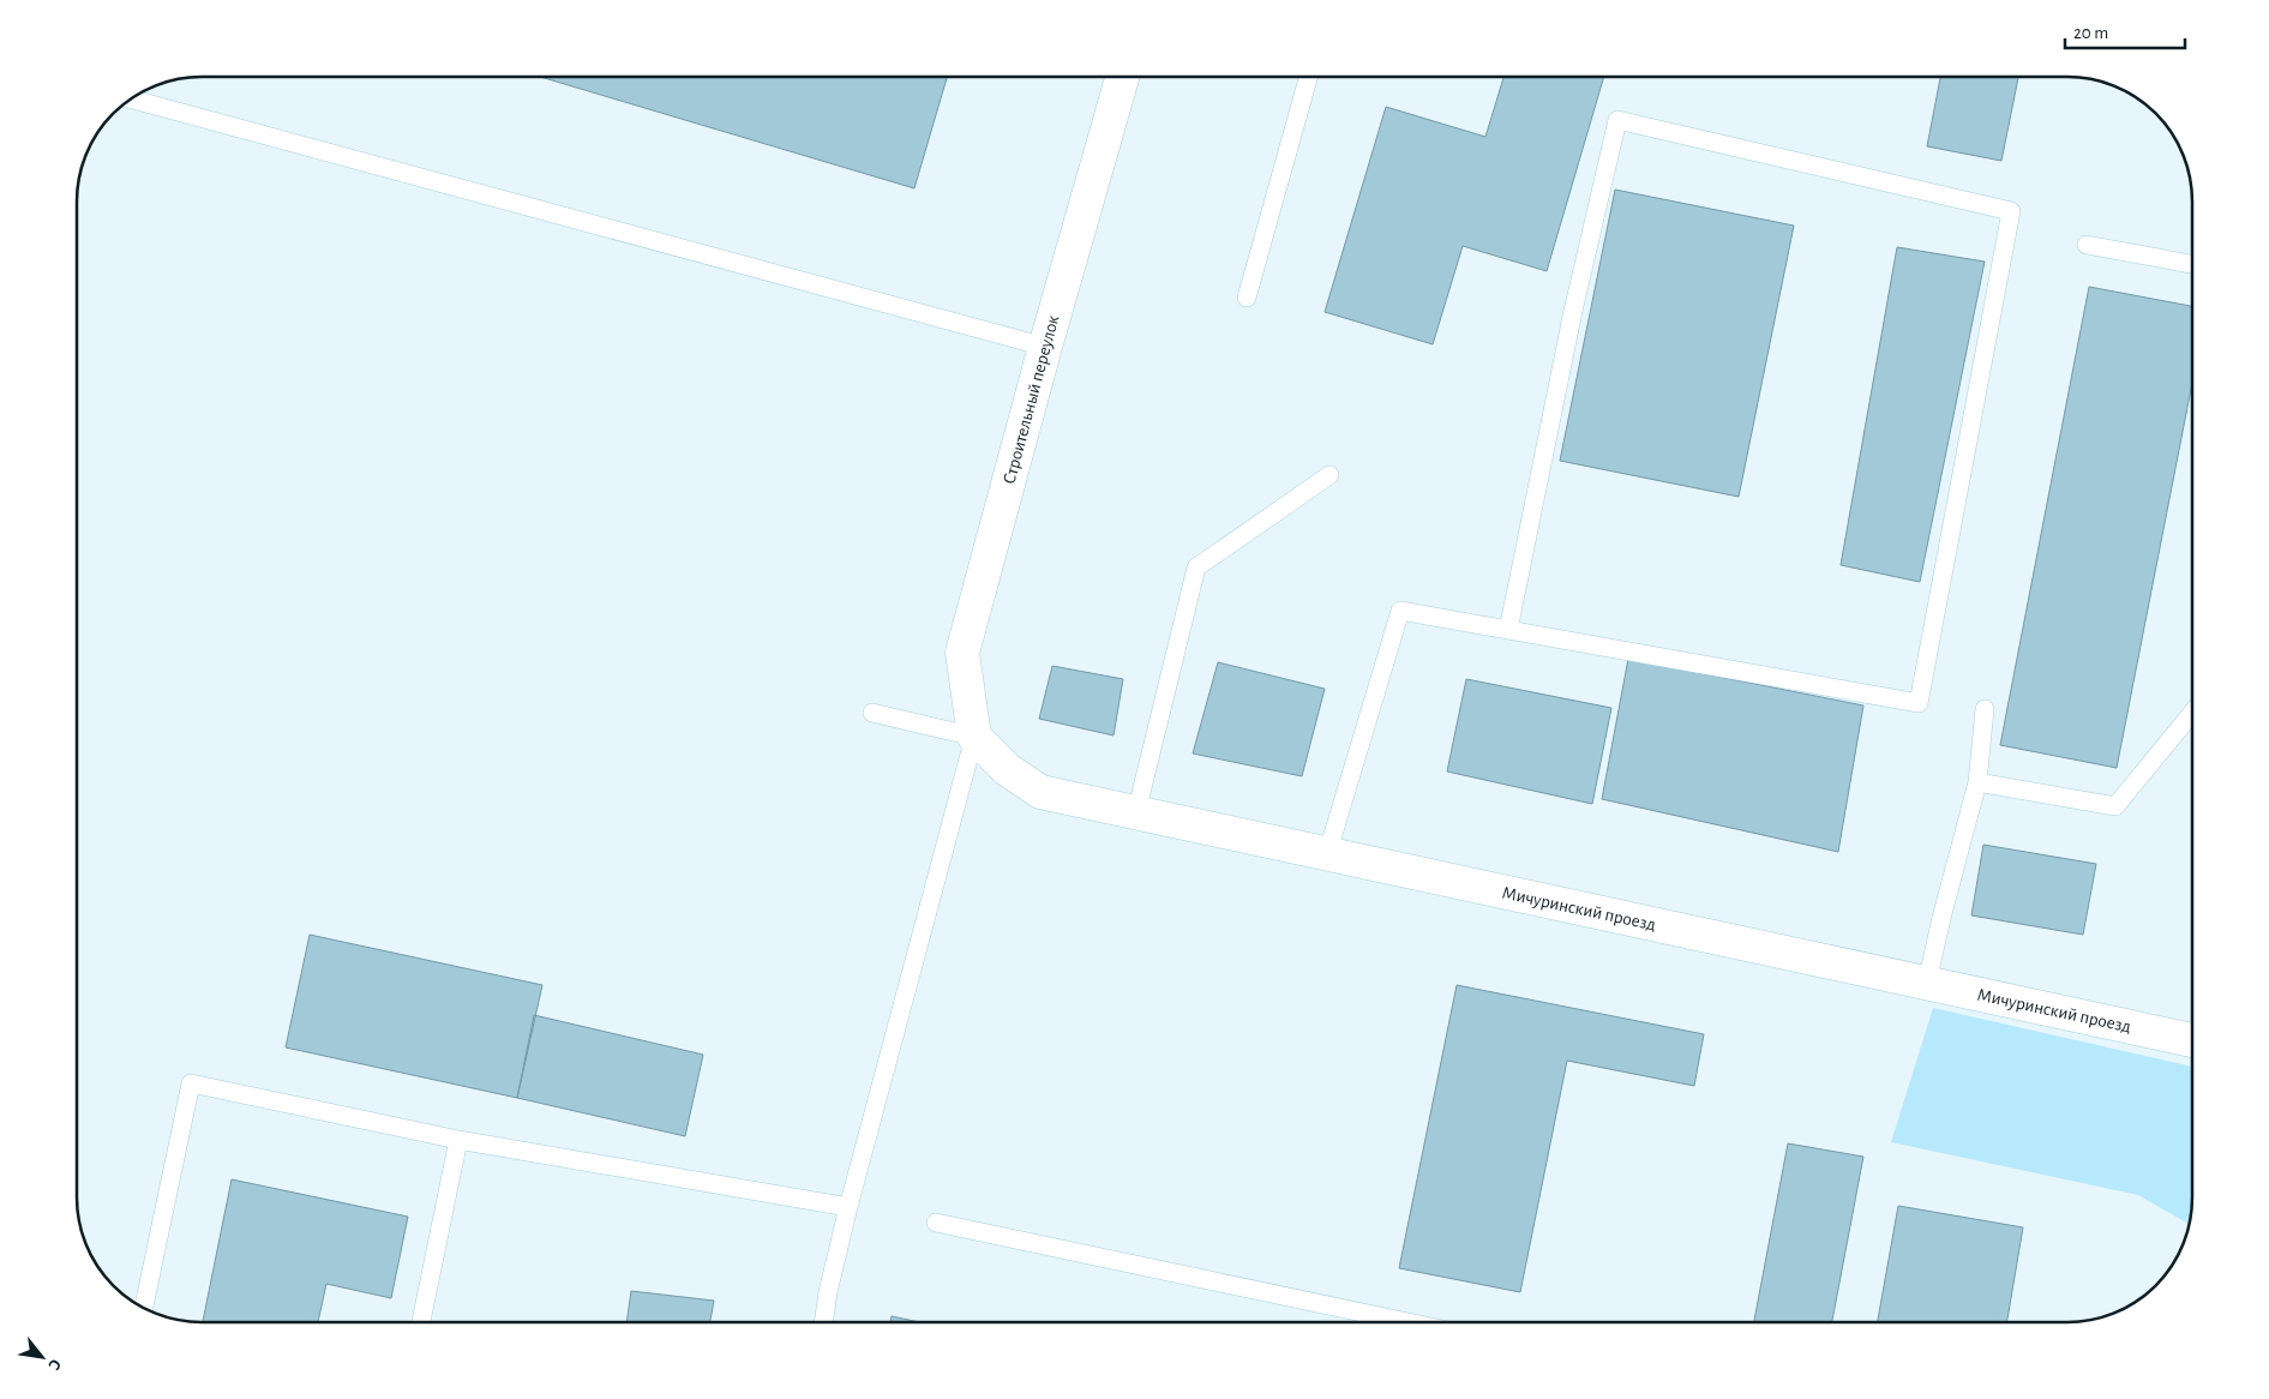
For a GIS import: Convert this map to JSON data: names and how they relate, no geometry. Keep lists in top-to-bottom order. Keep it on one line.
{"streets":{"street":["Строительный переулок","Мичуринский проезд"]},"crossings":[["Строительный переулок","Мичуринский проезд"]],"scale_bar":"20 m","north":"bottom right"}
